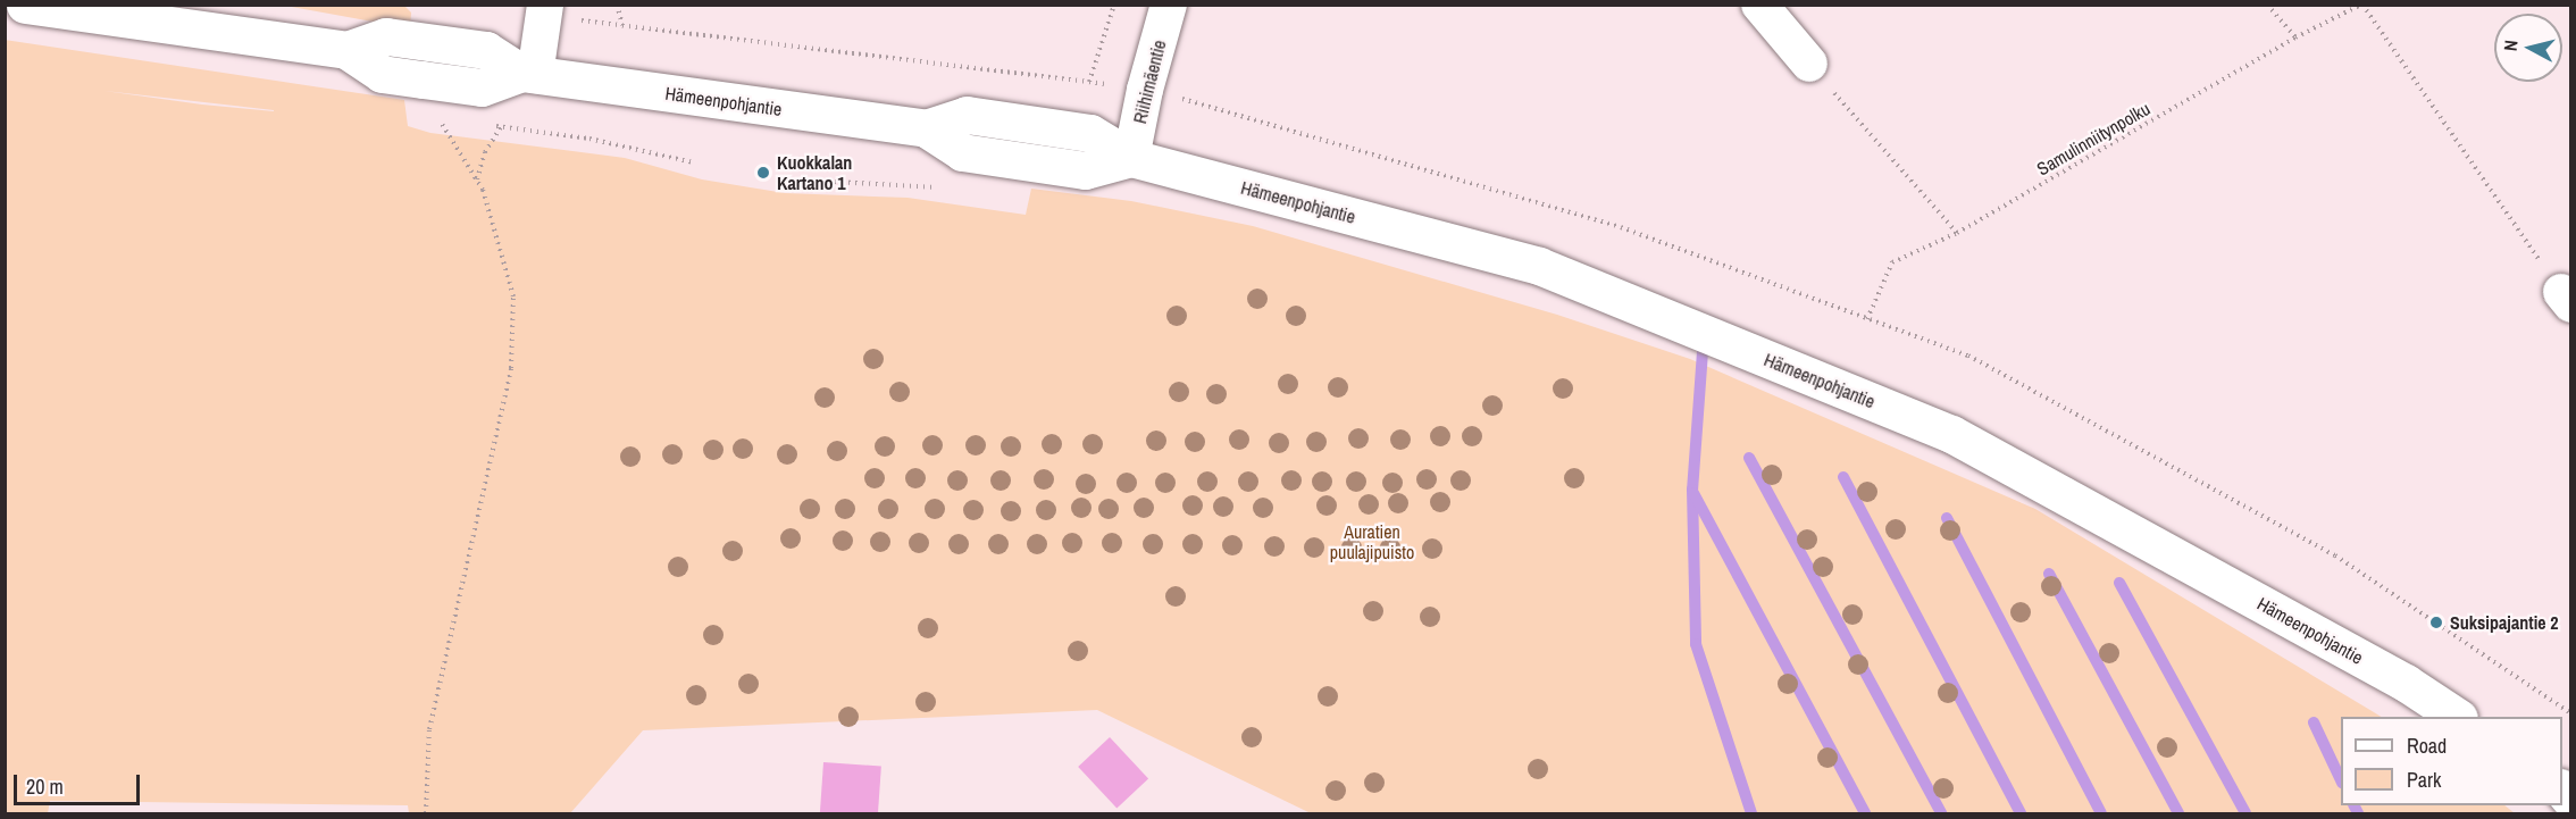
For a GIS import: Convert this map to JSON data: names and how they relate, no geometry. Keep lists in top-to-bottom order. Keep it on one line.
{"streets":{"main road":["Hämeenpohjantie"],"street":["Riihimäentie"],"path":["Samulinniitynpolku"]},"crossings":[["Riihimäentie","Hämeenpohjantie"]],"parks":["Auratien puulajipuisto"],"places":["Kuokkalan Kartano 1","Suksipajantie 2"],"legend":["Road","Park"],"scale_bar":"20 m","north":"left"}
